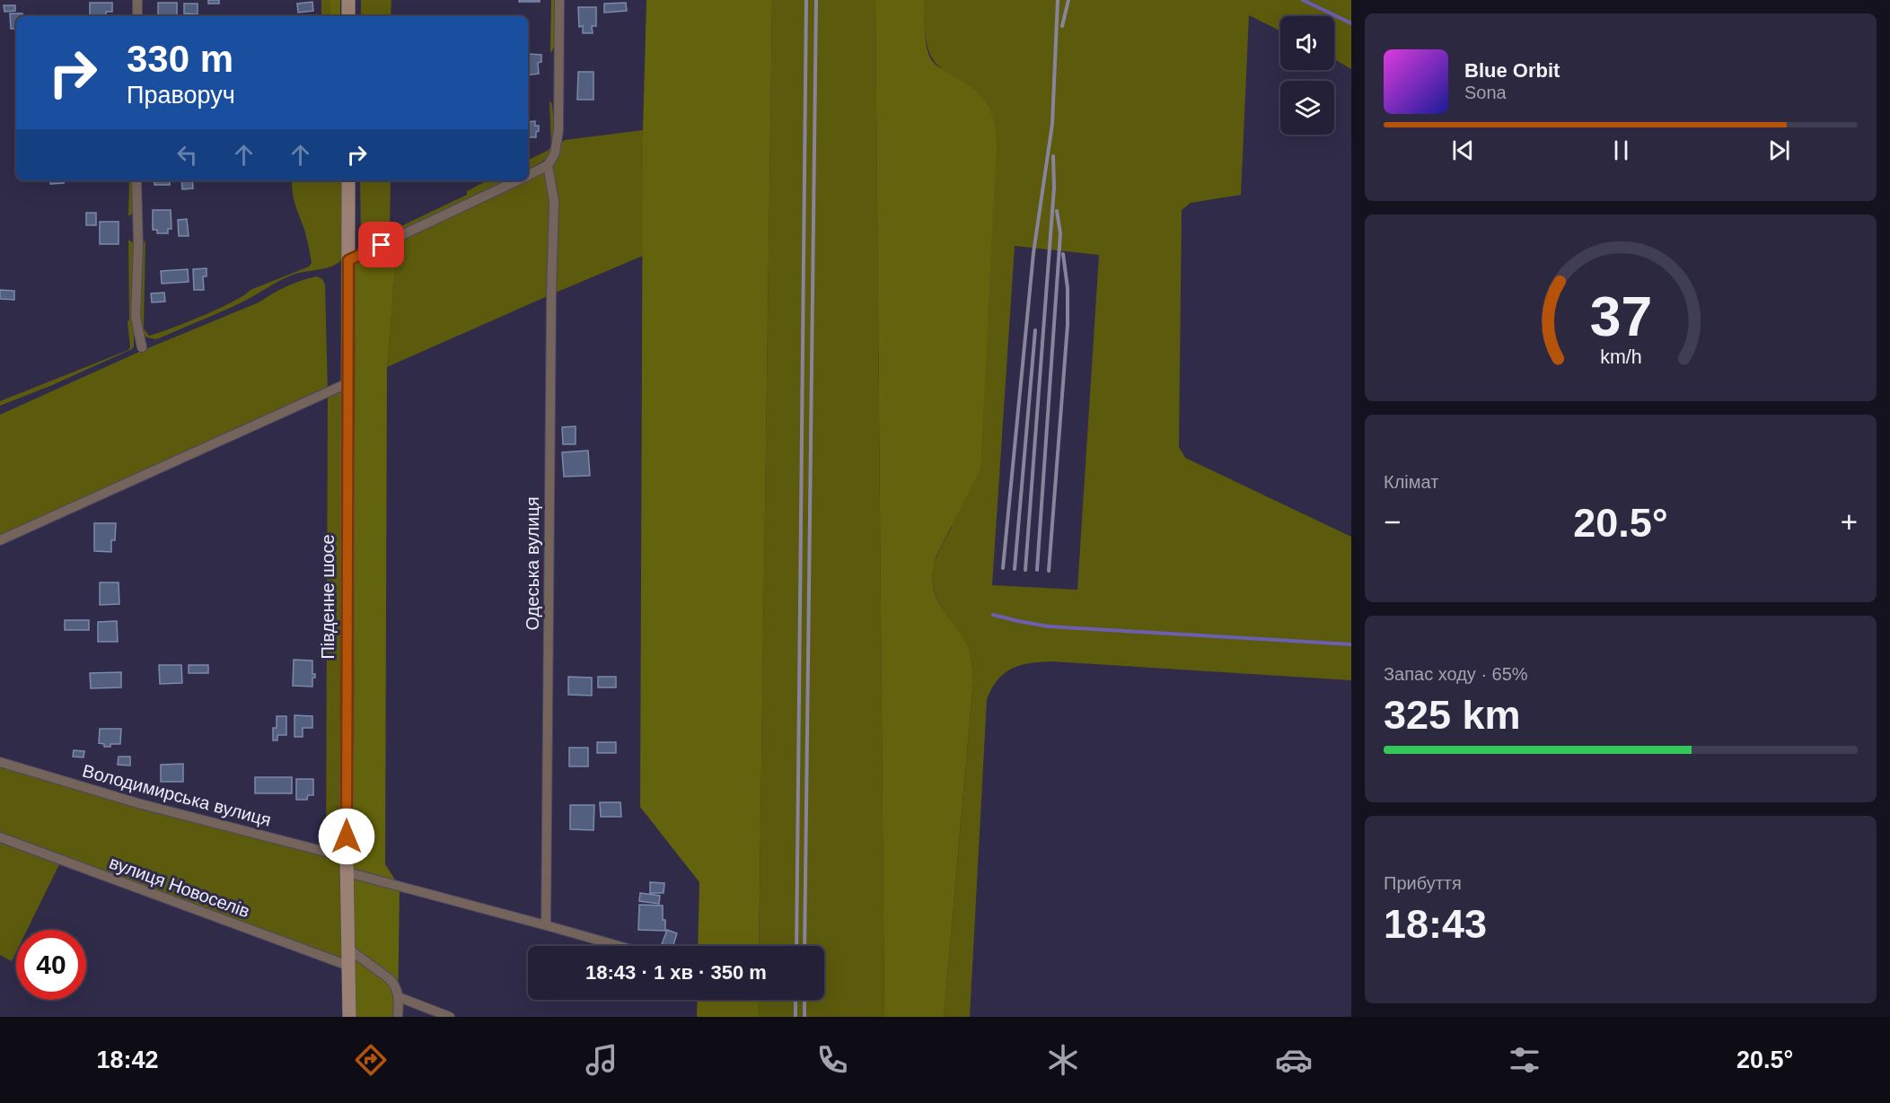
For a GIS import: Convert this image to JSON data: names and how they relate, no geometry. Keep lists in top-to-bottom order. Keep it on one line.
{"streets":{"street":["Одеська вулиця","Південне шосе","Володимирська вулиця","вулиця Новоселів"]},"crossings":[["Південне шосе","Володимирська вулиця"],["Південне шосе","вулиця Новоселів"]],"page":{"turn":["330 m","Праворуч"],"song":["Blue Orbit","Sona"],"tile":["Клімат",["Запас ходу · 65%","325 km"],["Прибуття","18:43"]],"heat":["−","20.5°","+"],"limit":"40","trip":"18:43 · 1 хв · 350 m","tabs":["18:42","20.5°"],"gauge":["37","km/h"]}}
